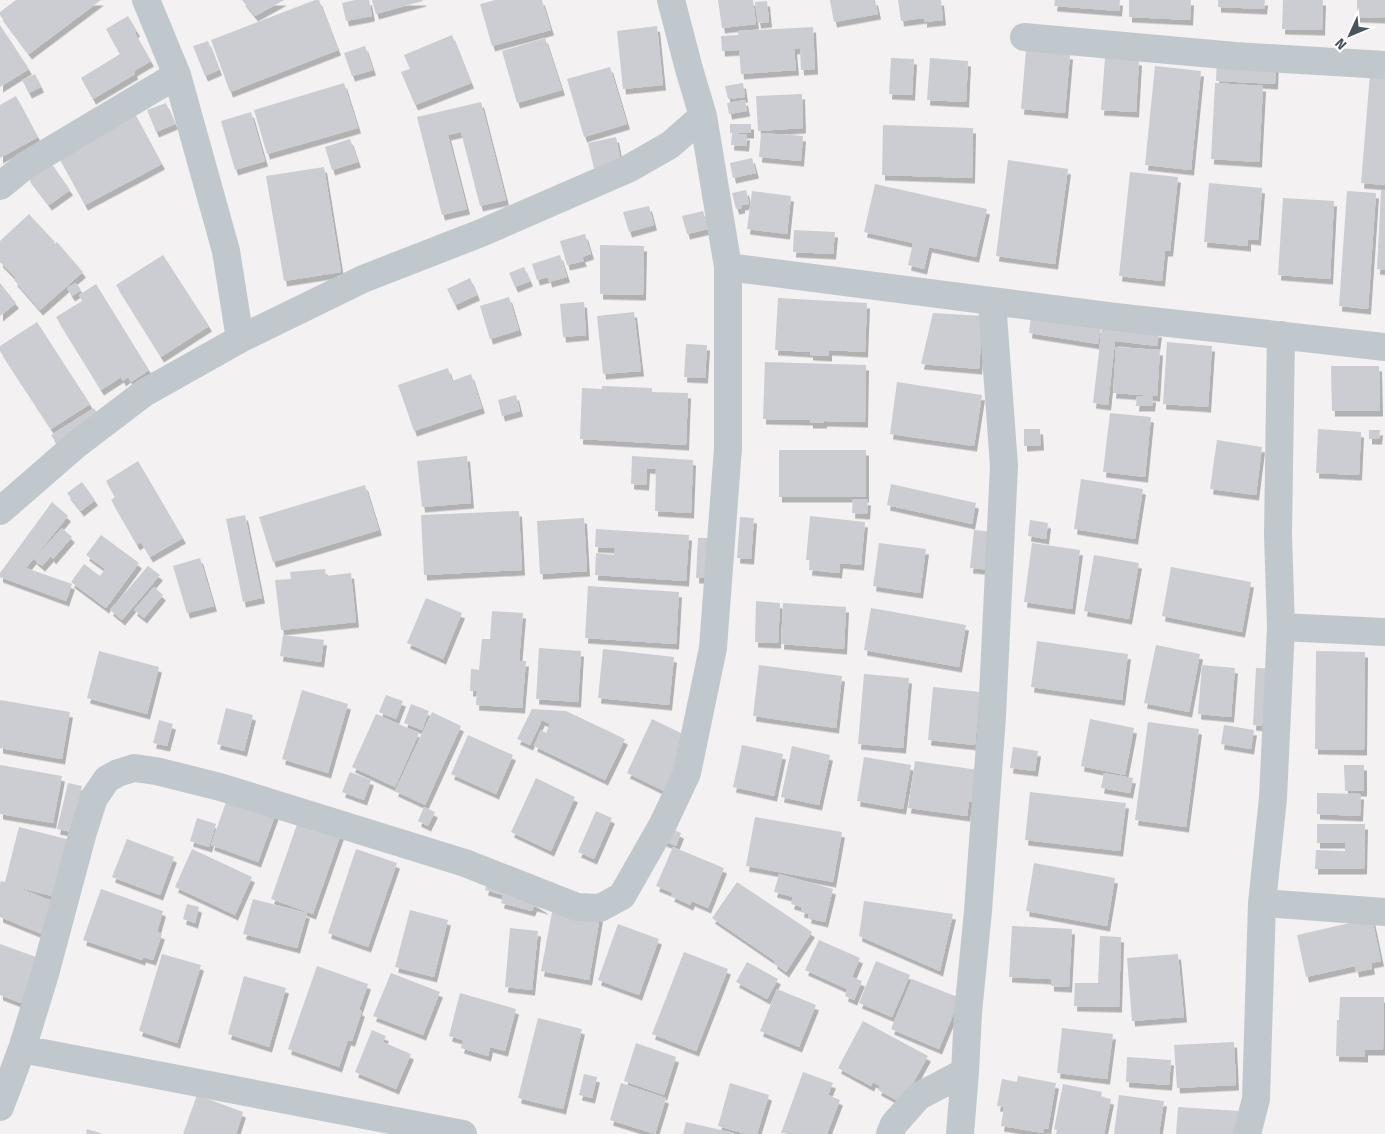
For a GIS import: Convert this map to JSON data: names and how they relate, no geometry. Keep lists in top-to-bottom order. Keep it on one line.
{"north":"bottom left"}
